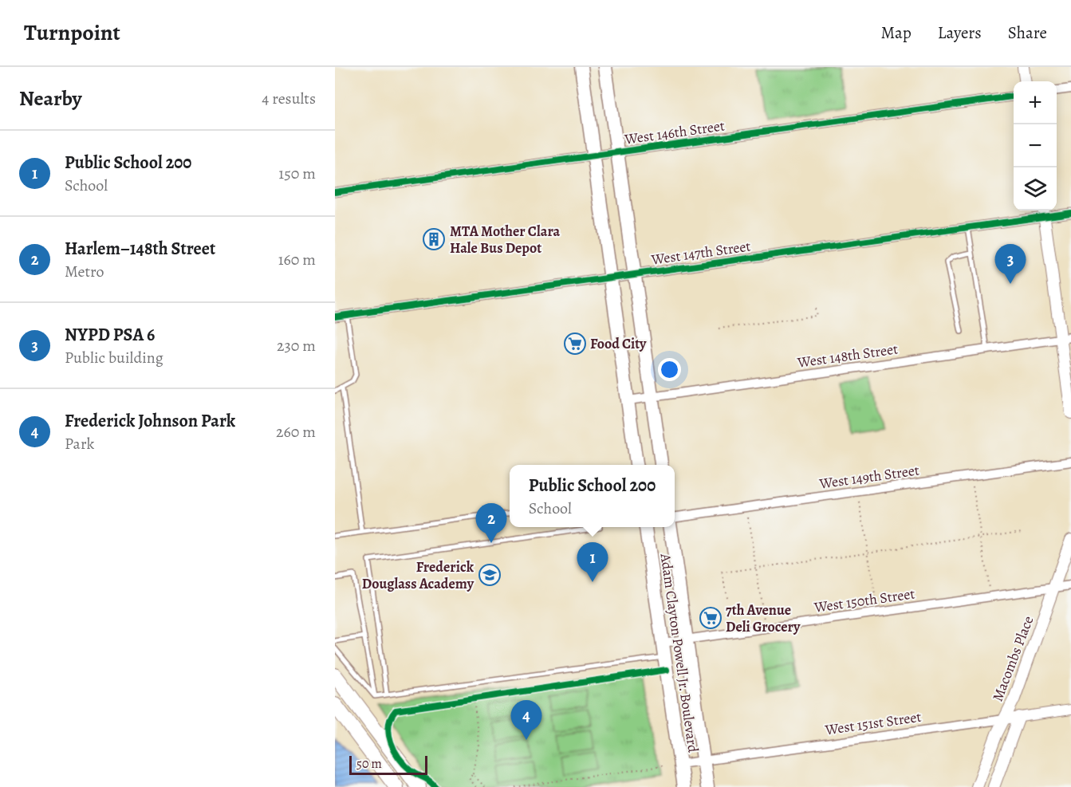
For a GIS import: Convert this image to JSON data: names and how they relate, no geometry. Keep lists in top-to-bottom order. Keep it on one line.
{"streets":{"main road":["Adam Clayton Powell Jr. Boulevard","Macombs Place"],"street":["West 146th Street","West 147th Street","West 148th Street","West 149th Street","West 150th Street","West 151st Street"]},"crossings":[["West 150th Street","Adam Clayton Powell Jr. Boulevard"],["West 150th Street","Macombs Place"],["Adam Clayton Powell Jr. Boulevard","West 151st Street"],["Macombs Place","West 151st Street"]],"places":{"building":["MTA Mother Clara Hale Bus Depot"],"supermarket":["Food City","7th Avenue Deli Grocery"],"school or university":["Frederick Douglass Academy"]},"scale_bar":"50 m","page":{"header":"Turnpoint","nav":["Map","Layers","Share"],"heading":["Nearby","4 results"],"map_buttons":["+","−"],"list":[{"mark":"1","name":"Public School 200","note":"School","value":"150 m"},{"mark":"2","name":"Harlem–148th Street","note":"Metro","value":"160 m"},{"mark":"3","name":"NYPD PSA 6","note":"Public building","value":"230 m"},{"mark":"4","name":"Frederick Johnson Park","note":"Park","value":"260 m"}],"pins":["3","2","1","4"],"popup":["Public School 200","School"],"scale":"50 m"}}
